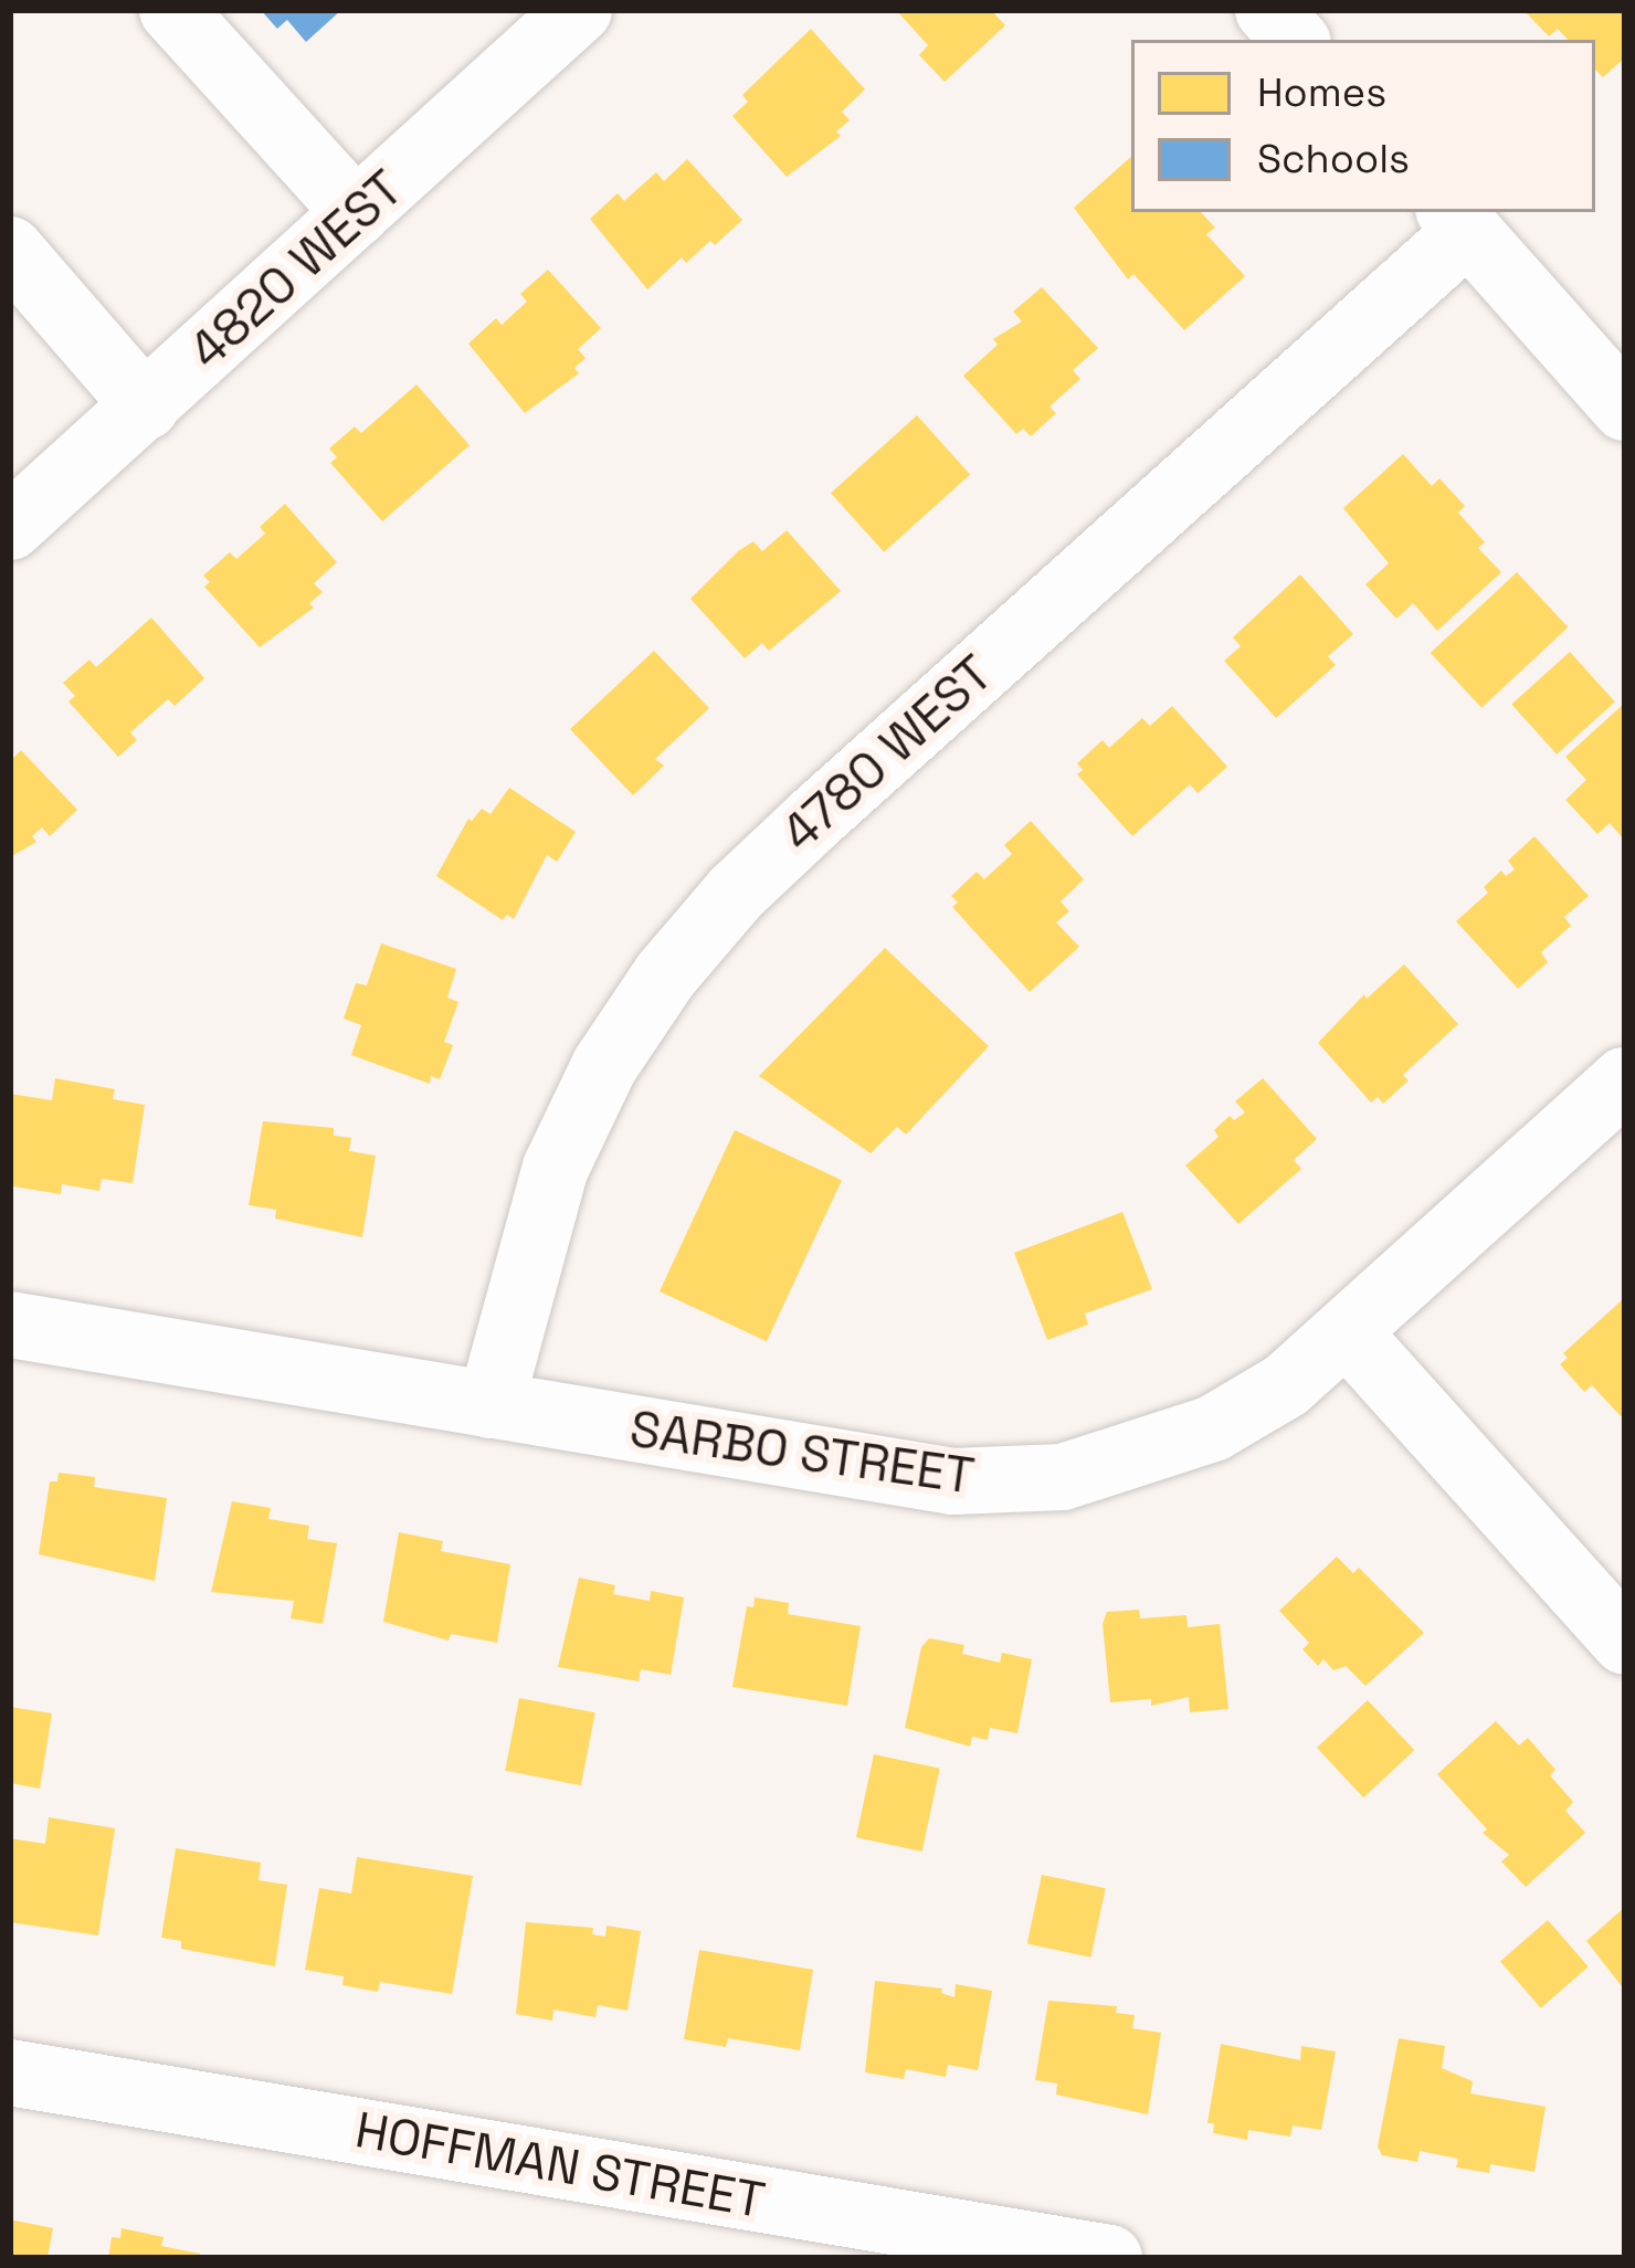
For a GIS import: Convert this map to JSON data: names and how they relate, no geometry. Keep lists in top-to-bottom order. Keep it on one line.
{"streets":{"street":["4820 WEST","4780 WEST","SARBO STREET","HOFFMAN STREET"]},"crossings":[["4780 WEST","SARBO STREET"]],"legend":["Homes","Schools"]}
